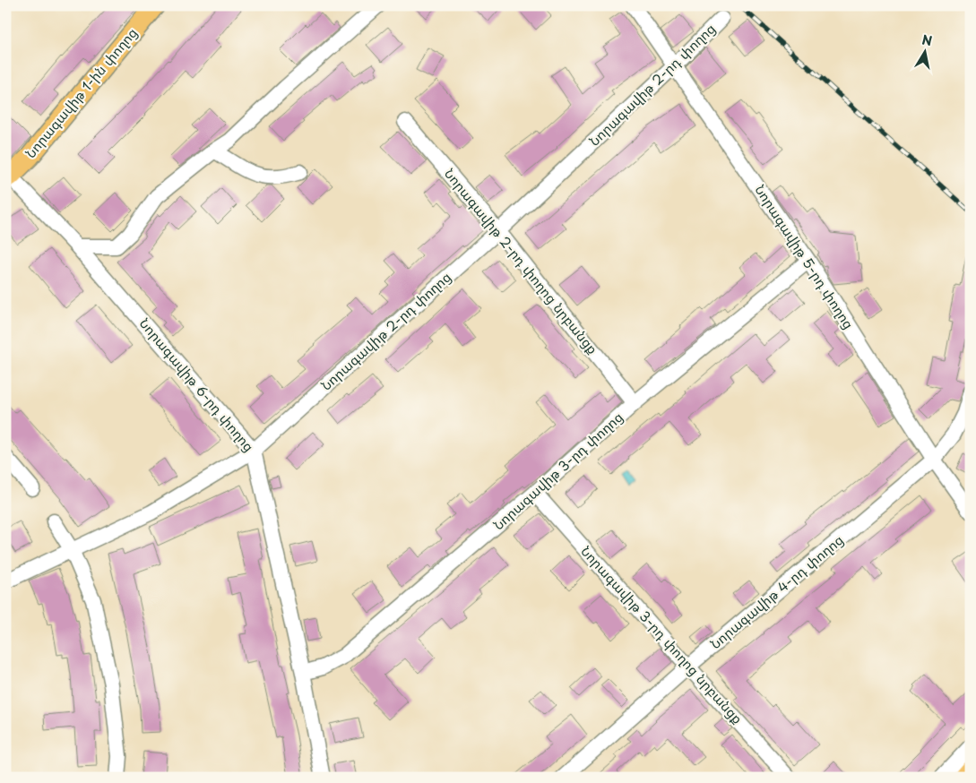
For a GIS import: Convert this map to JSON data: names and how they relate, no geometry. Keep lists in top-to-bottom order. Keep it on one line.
{"streets":{"main road":["Նորագավիթ 1-ին փողոց"],"street":["Նորագավիթ 2-րդ փողոց","Նորագավիթ 5-րդ փողոց","Նորագավիթ 2-րդ փողոց նրբանցք","Նորագավիթ 6-րդ փողոց","Նորագավիթ 3-րդ փողոց","Նորագավիթ 4-րդ փողոց","Նորագավիթ 3-րդ փողոց նրբանցք"]},"crossings":[["Նորագավիթ 2-րդ փողոց","Նորագավիթ 5-րդ փողոց"],["Նորագավիթ 2-րդ փողոց","Նորագավիթ 2-րդ փողոց նրբանցք"],["Նորագավիթ 2-րդ փողոց","Նորագավիթ 6-րդ փողոց"],["Նորագավիթ 1-ին փողոց","Նորագավիթ 6-րդ փողոց"],["Նորագավիթ 5-րդ փողոց","Նորագավիթ 3-րդ փողոց"],["Նորագավիթ 5-րդ փողոց","Նորագավիթ 4-րդ փողոց"],["Նորագավիթ 2-րդ փողոց նրբանցք","Նորագավիթ 3-րդ փողոց"],["Նորագավիթ 6-րդ փողոց","Նորագավիթ 3-րդ փողոց"],["Նորագավիթ 3-րդ փողոց","Նորագավիթ 3-րդ փողոց նրբանցք"],["Նորագավիթ 4-րդ փողոց","Նորագավիթ 3-րդ փողոց նրբանցք"]],"north":"top"}
